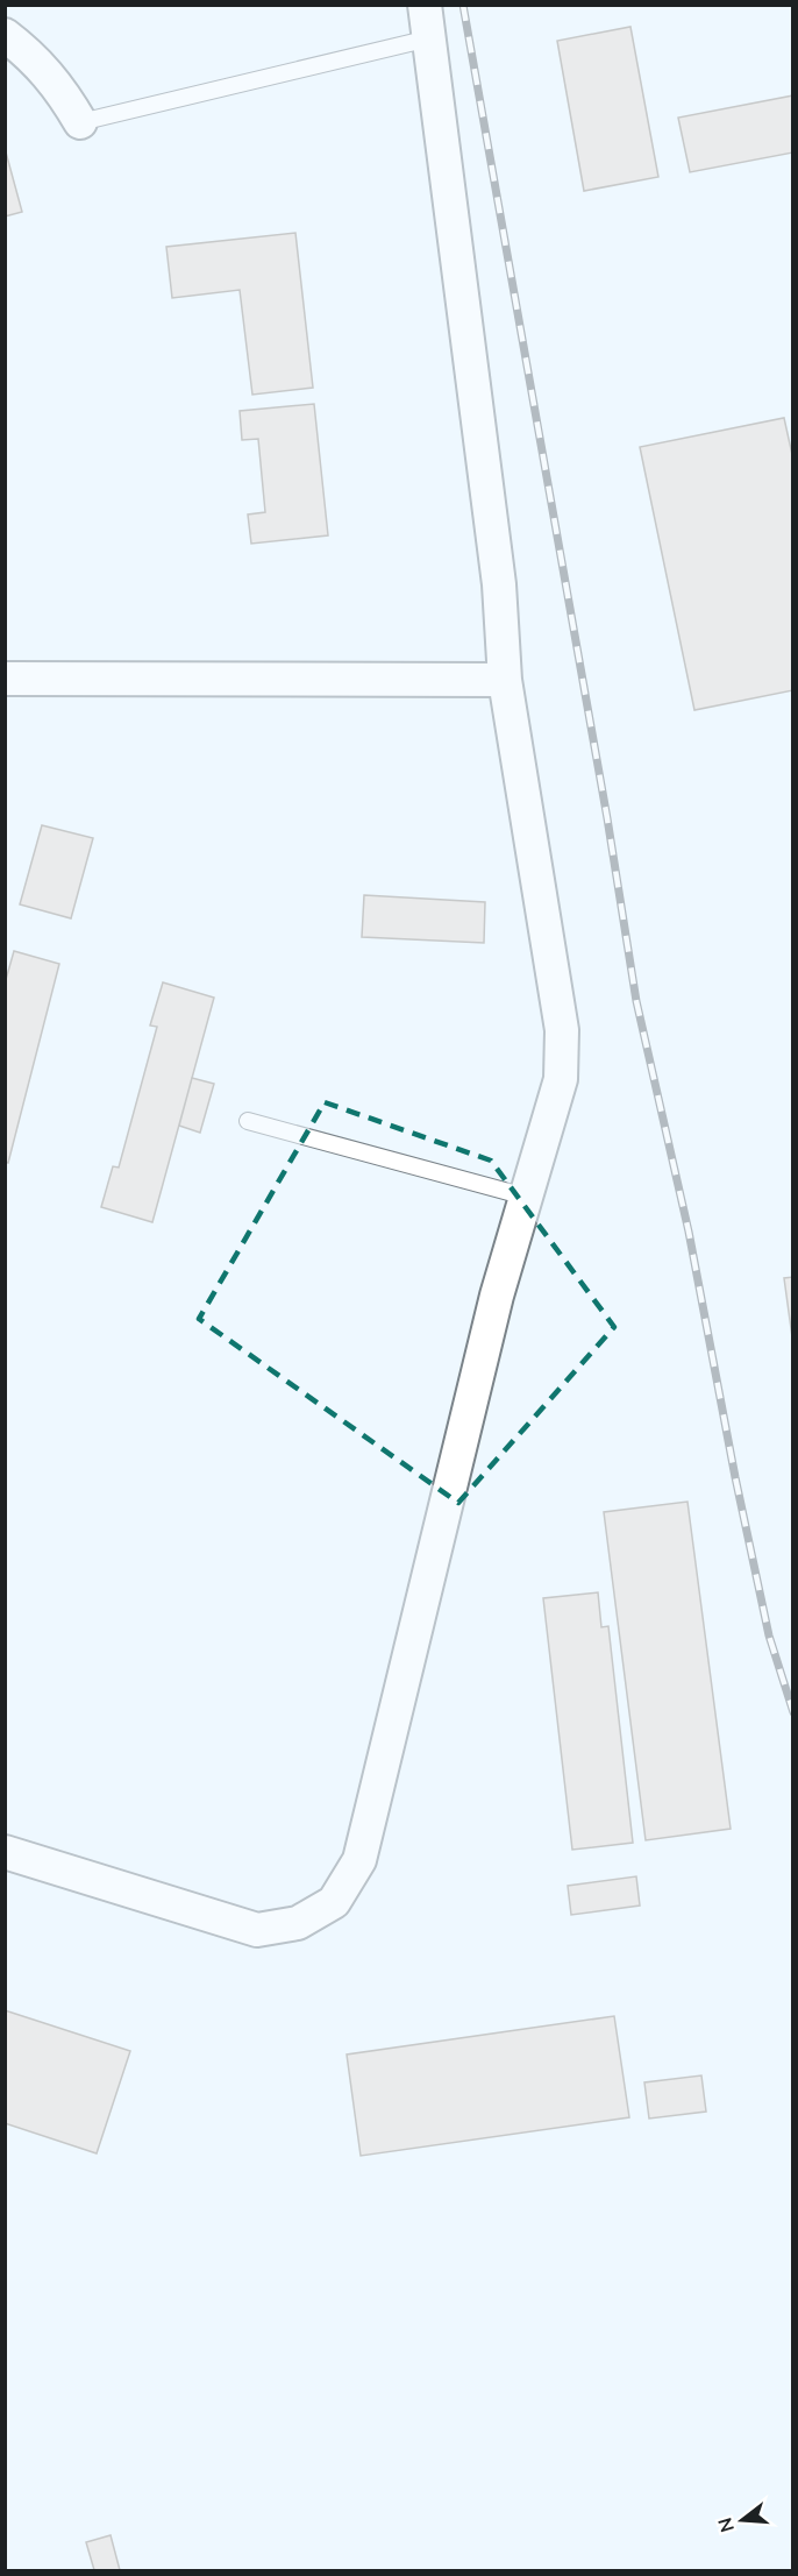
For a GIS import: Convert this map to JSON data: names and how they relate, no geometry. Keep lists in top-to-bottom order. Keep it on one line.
{"north":"left"}
